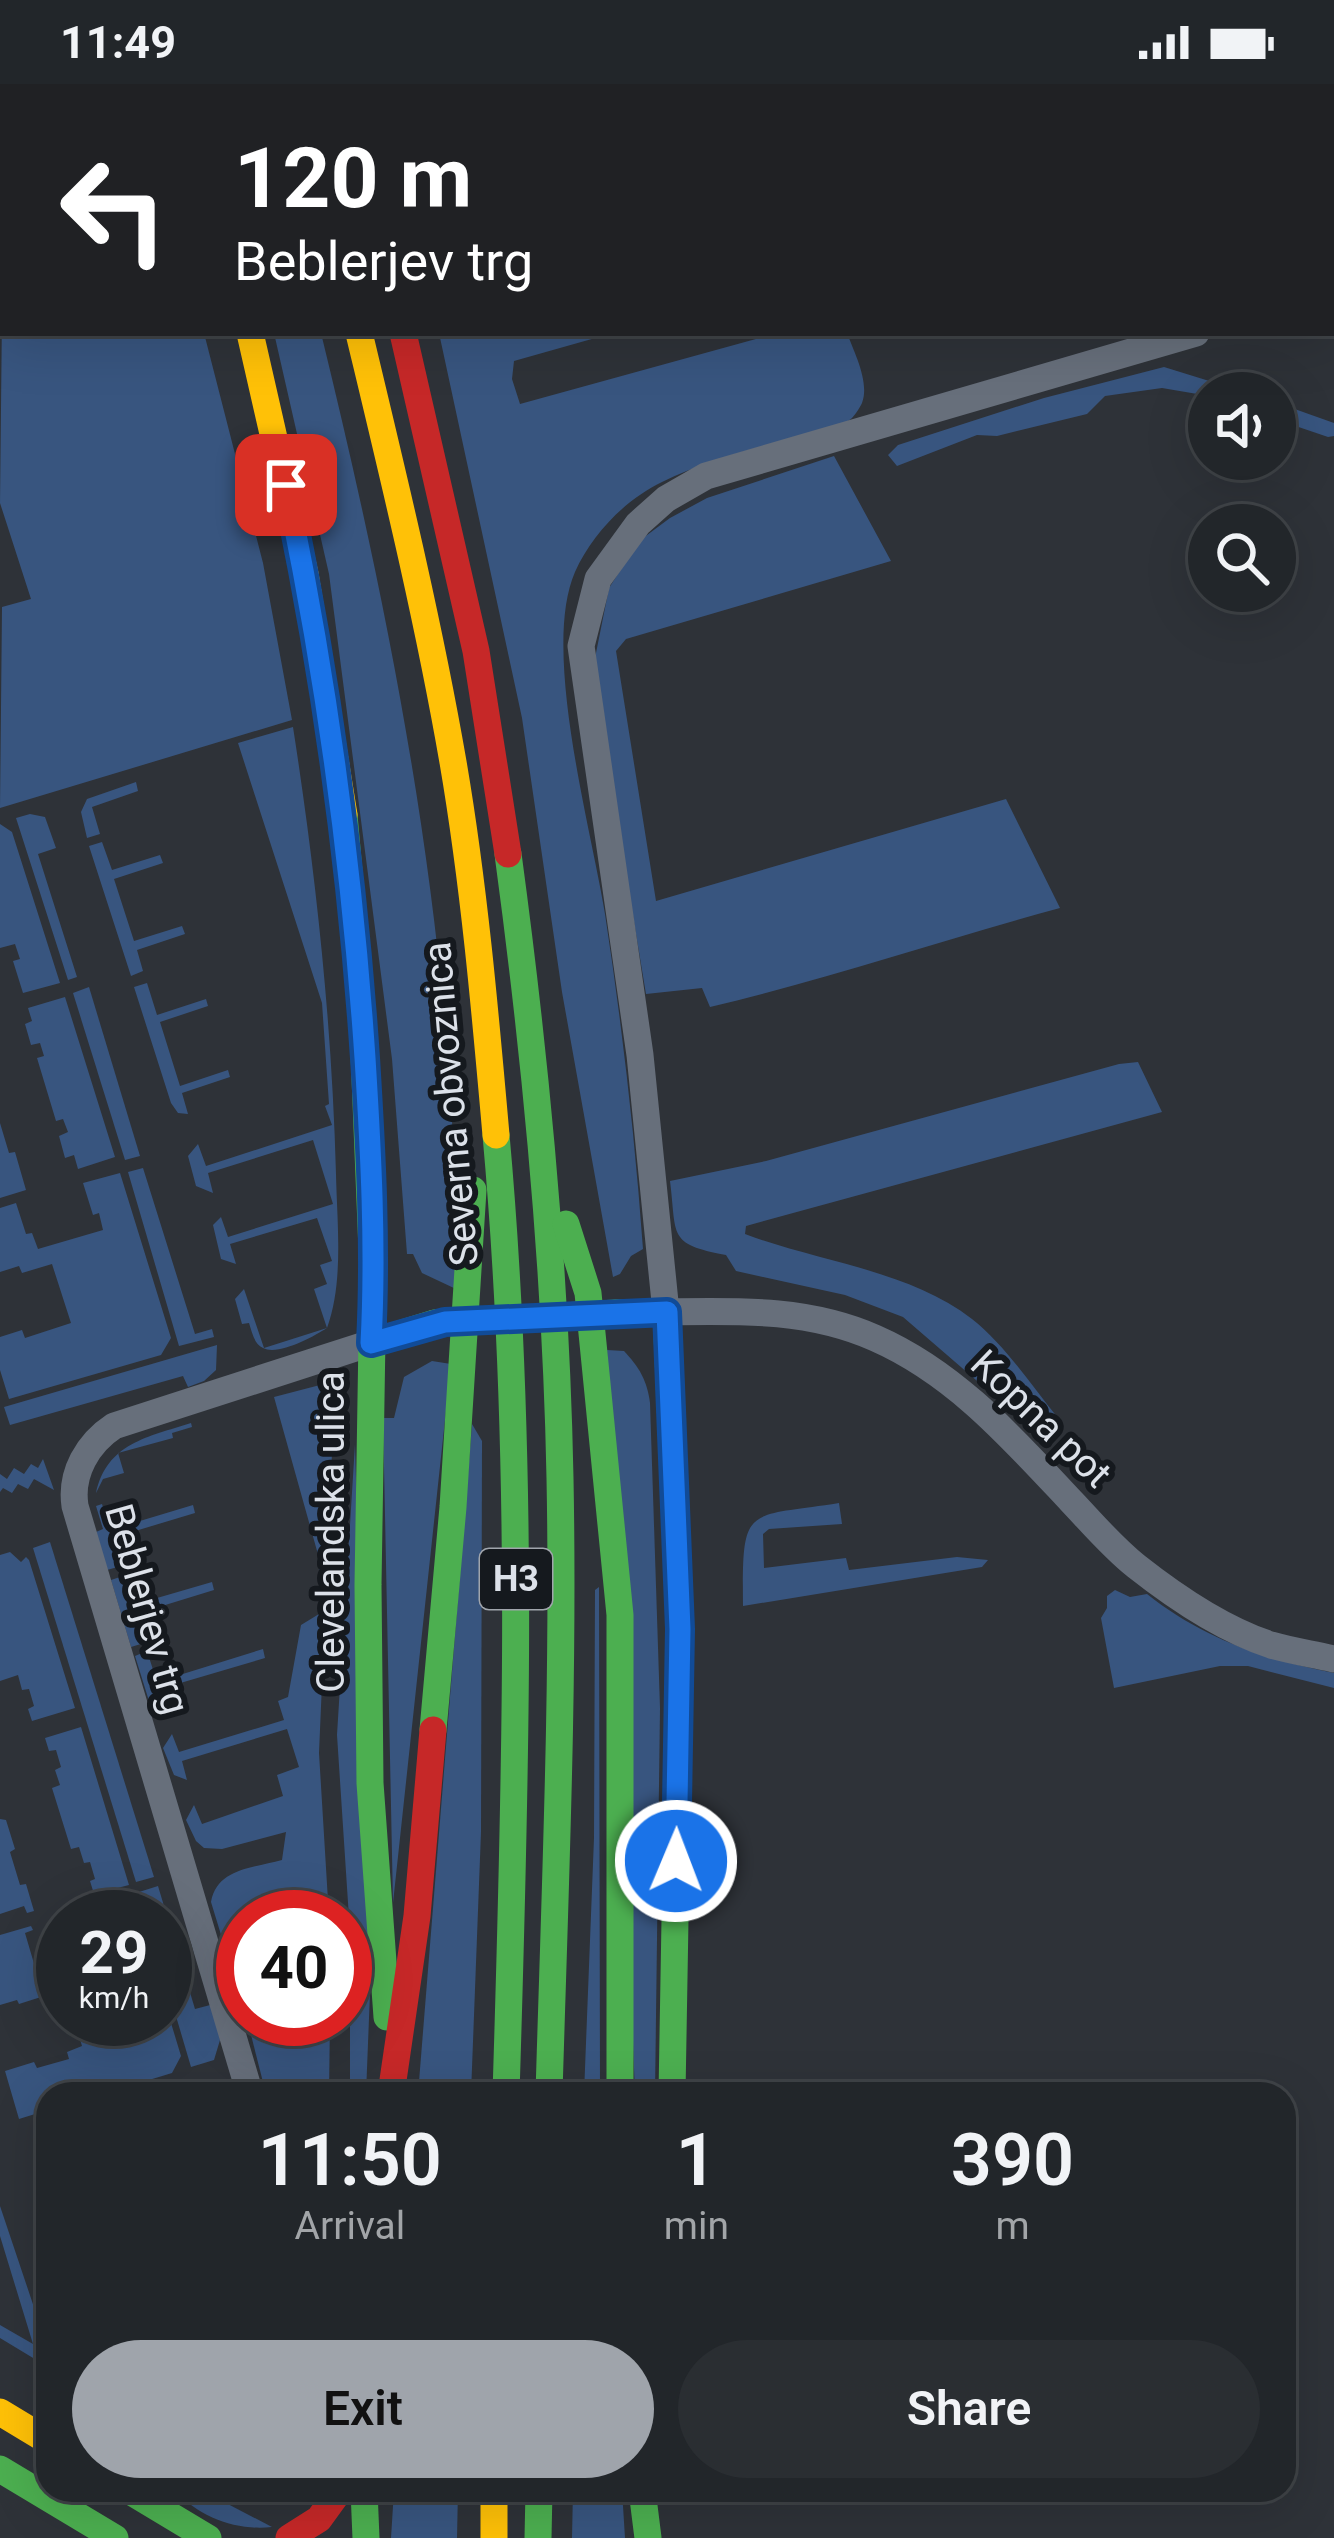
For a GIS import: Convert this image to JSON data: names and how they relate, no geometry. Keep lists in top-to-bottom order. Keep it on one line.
{"streets":{"main road":["Severna obvoznica","Clevelandska ulica","H3","Beblerjev trg"],"street":["Kopna pot"]},"crossings":[["Kopna pot","Beblerjev trg"],["Clevelandska ulica","Beblerjev trg"]],"page":{"status":"11:49","turn":["120 m","Beblerjev trg"],"speed":"29 km/h","limit":"40","eta":["11:50","Arrival","1","min","390","m"],"buttons":["Exit","Share"]}}
